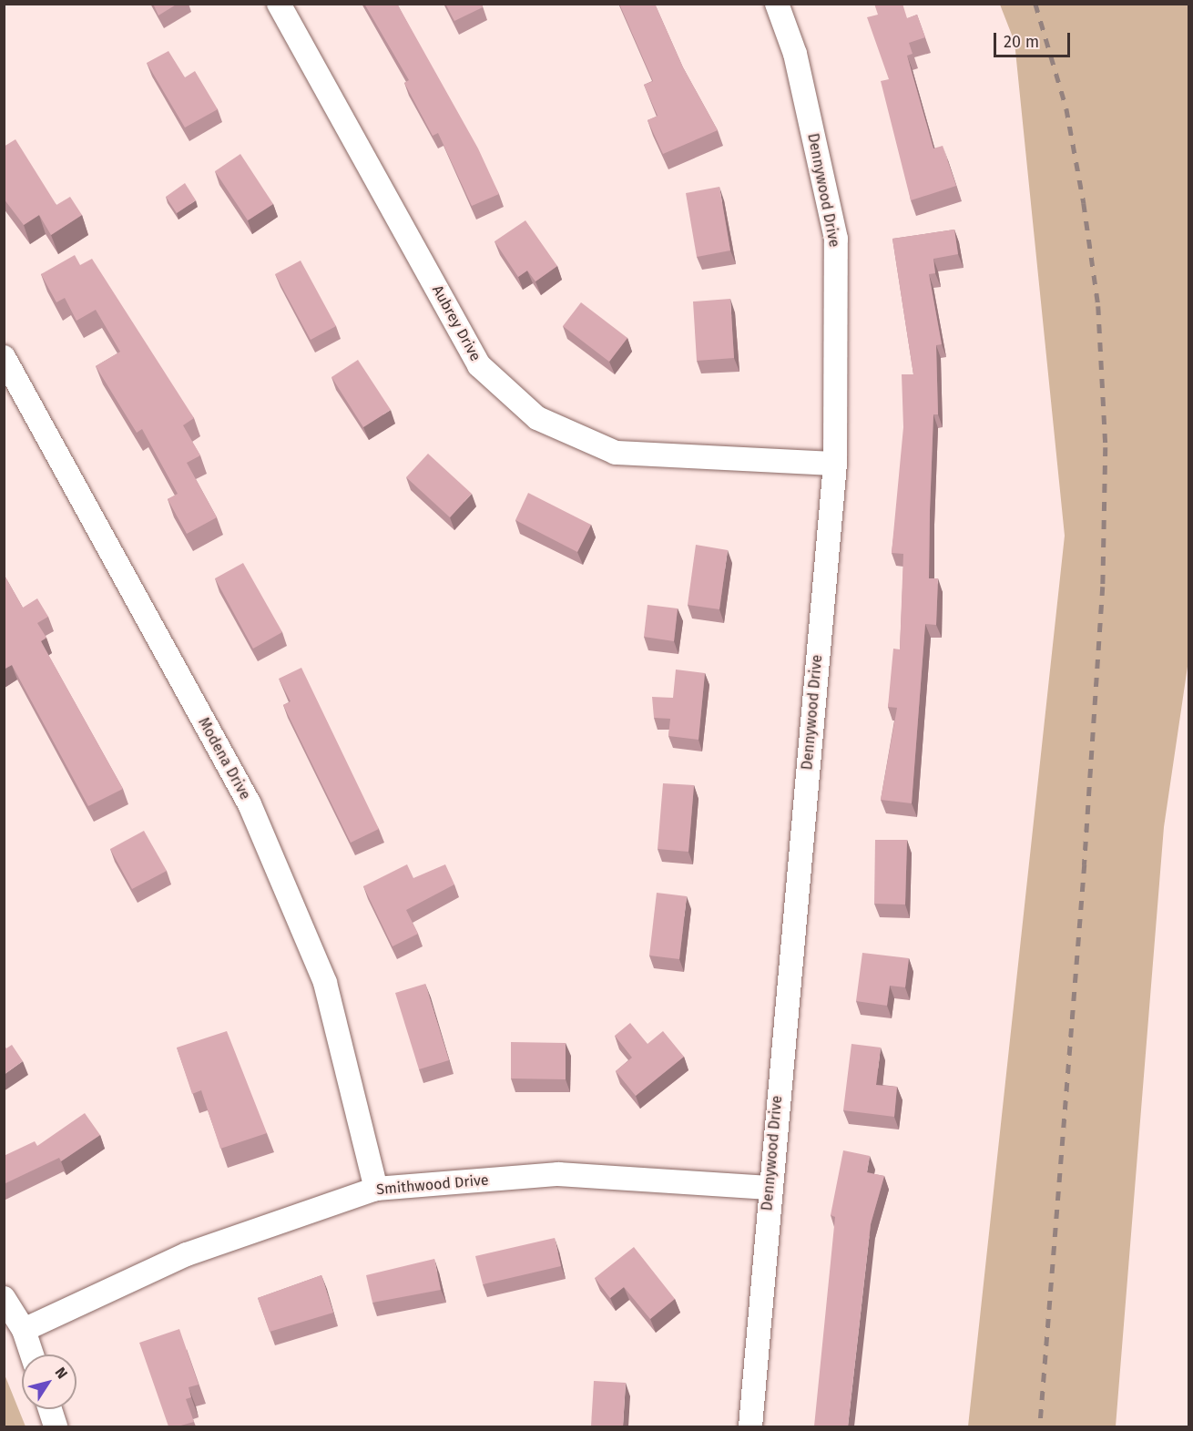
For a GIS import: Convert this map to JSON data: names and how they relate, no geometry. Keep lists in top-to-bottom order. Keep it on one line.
{"streets":{"street":["Dennywood Drive","Aubrey Drive","Modena Drive","Smithwood Drive"]},"crossings":[["Dennywood Drive","Aubrey Drive"],["Dennywood Drive","Smithwood Drive"],["Modena Drive","Smithwood Drive"]],"scale_bar":"20 m","north":"top right"}
